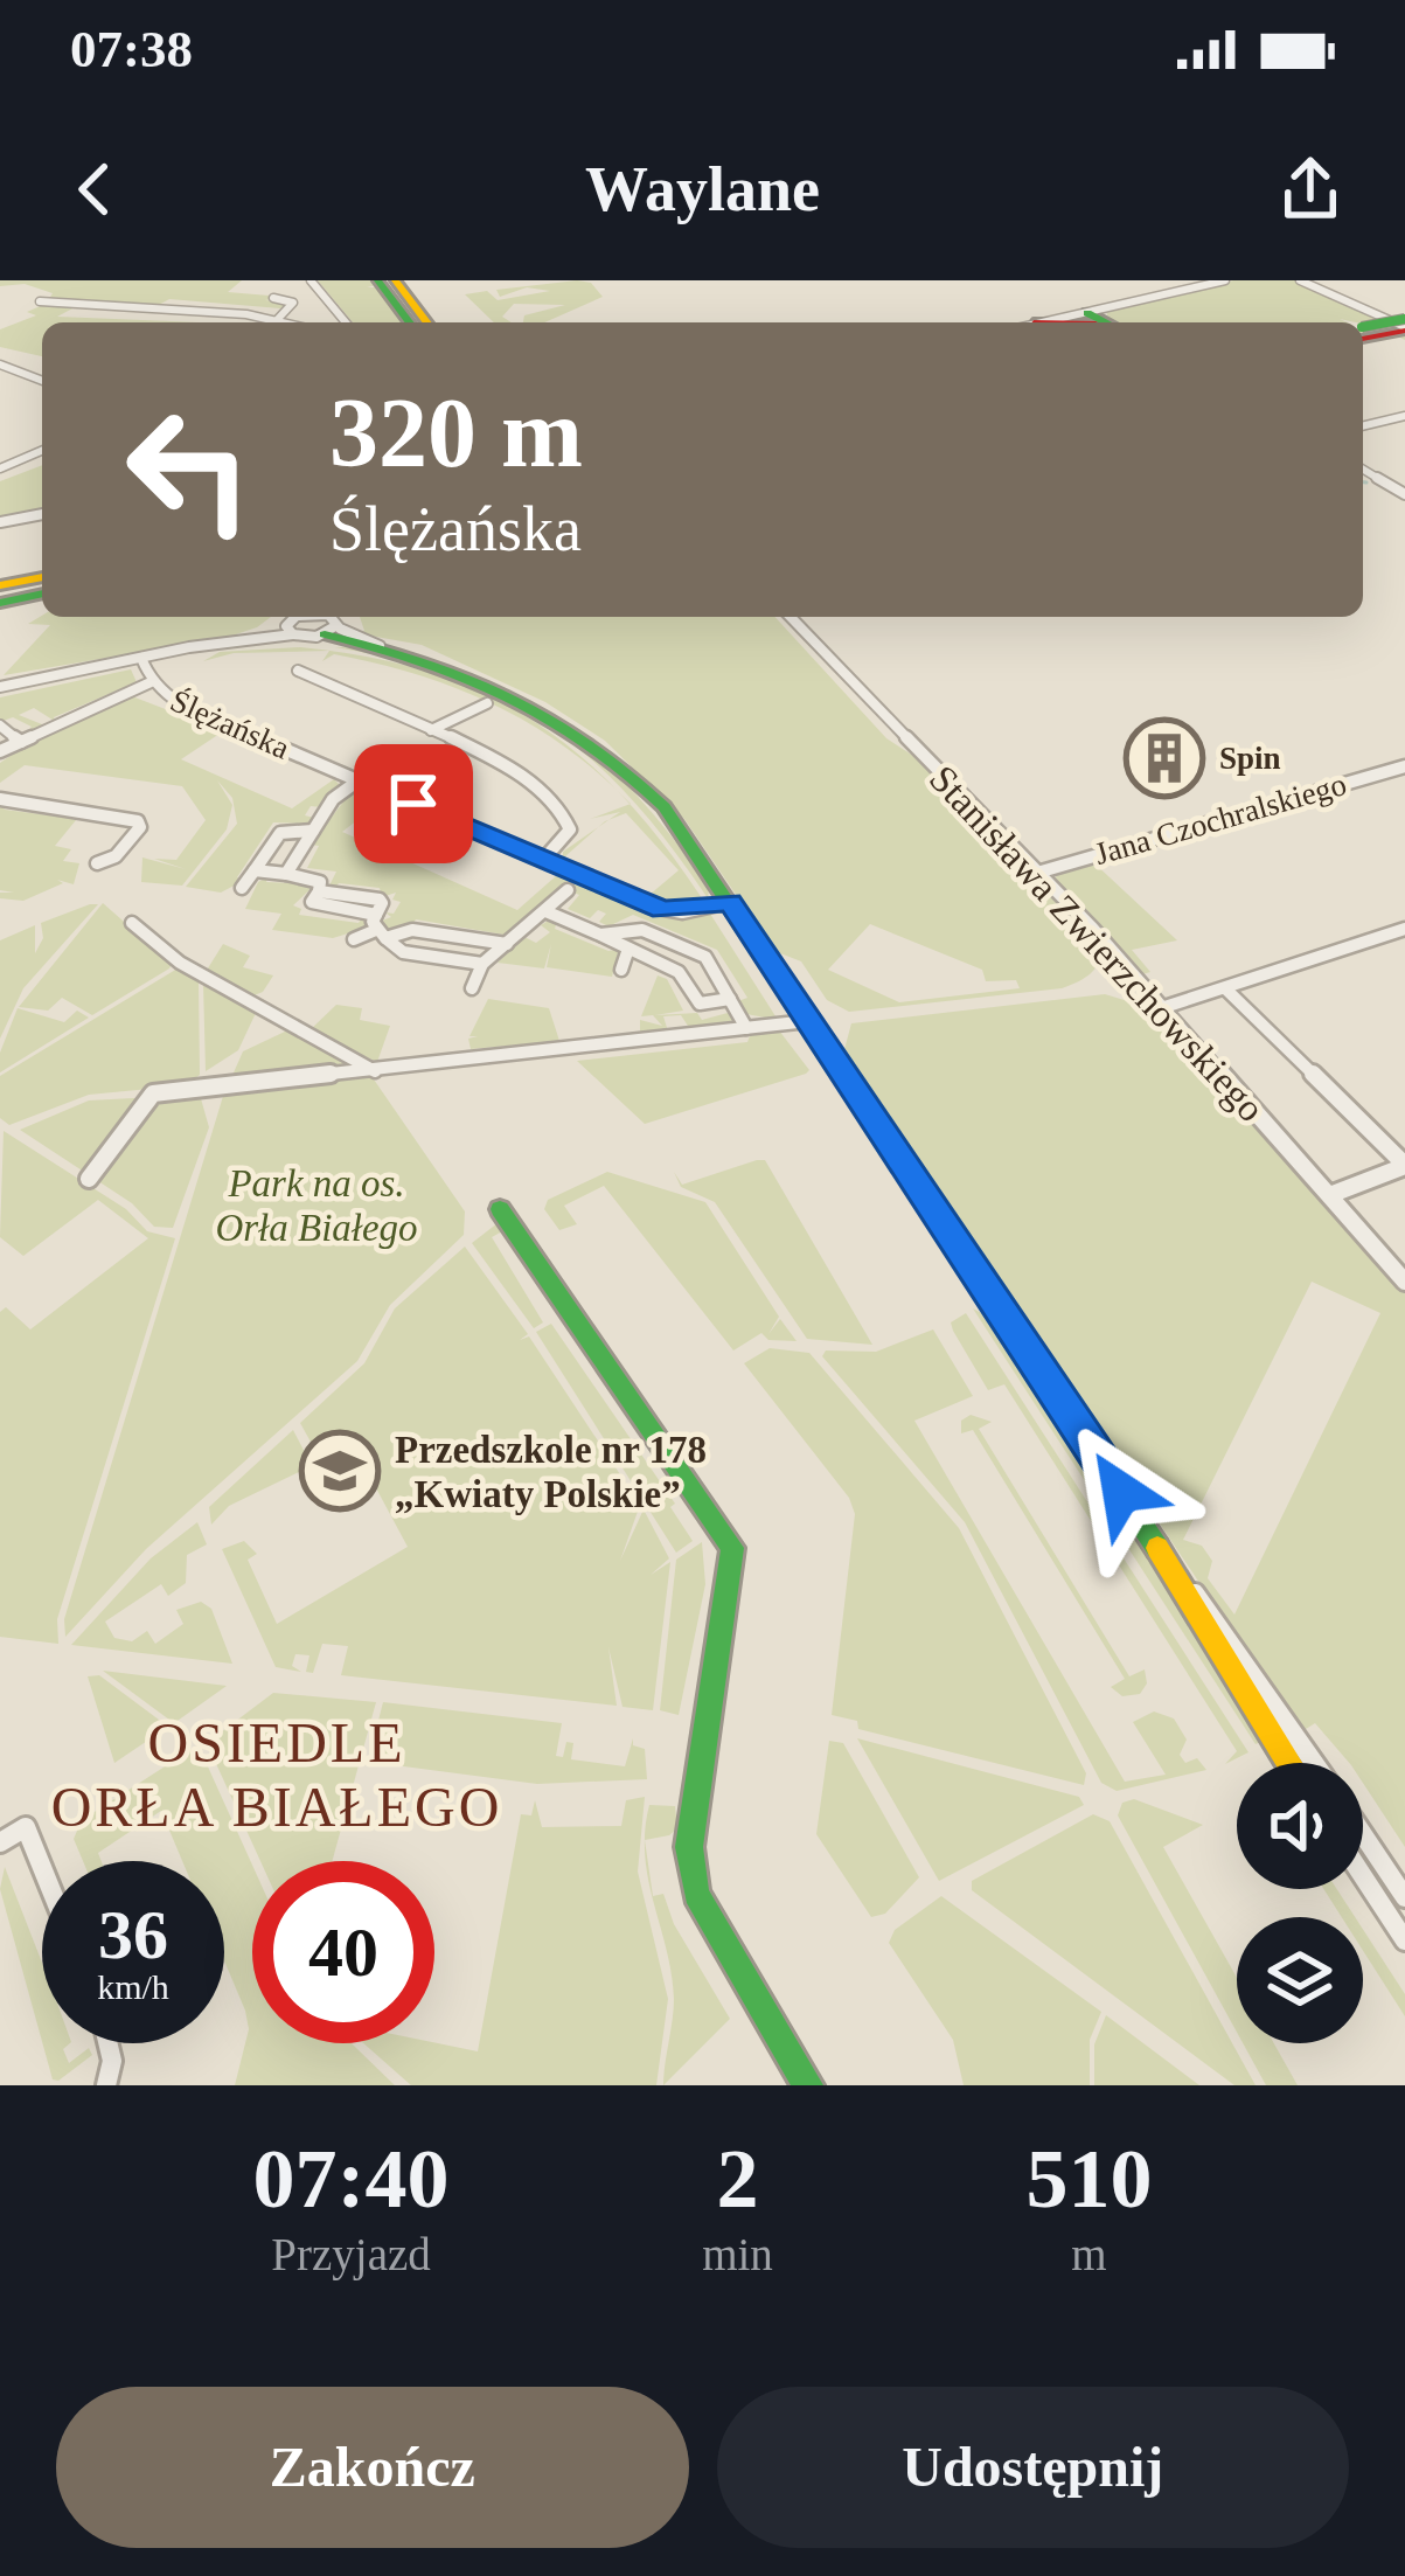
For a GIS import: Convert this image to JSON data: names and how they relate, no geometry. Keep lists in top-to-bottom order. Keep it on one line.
{"streets":{"street":["Ślężańska","Jana Czochralskiego","Stanisława Zwierzchowskiego"]},"crossings":[["Jana Czochralskiego","Stanisława Zwierzchowskiego"]],"districts":["OSIEDLE ORŁA BIAŁEGO"],"parks":["Park na os. Orła Białego"],"places":{"building":["Spin"],"school or university":["Przedszkole nr 178 „Kwiaty Polskie”"]},"page":{"status":"07:38","header":"Waylane","turn":["320 m","Ślężańska"],"speed":"36 km/h","limit":"40","eta":["07:40","Przyjazd","2","min","510","m"],"buttons":["Zakończ","Udostępnij"]}}
